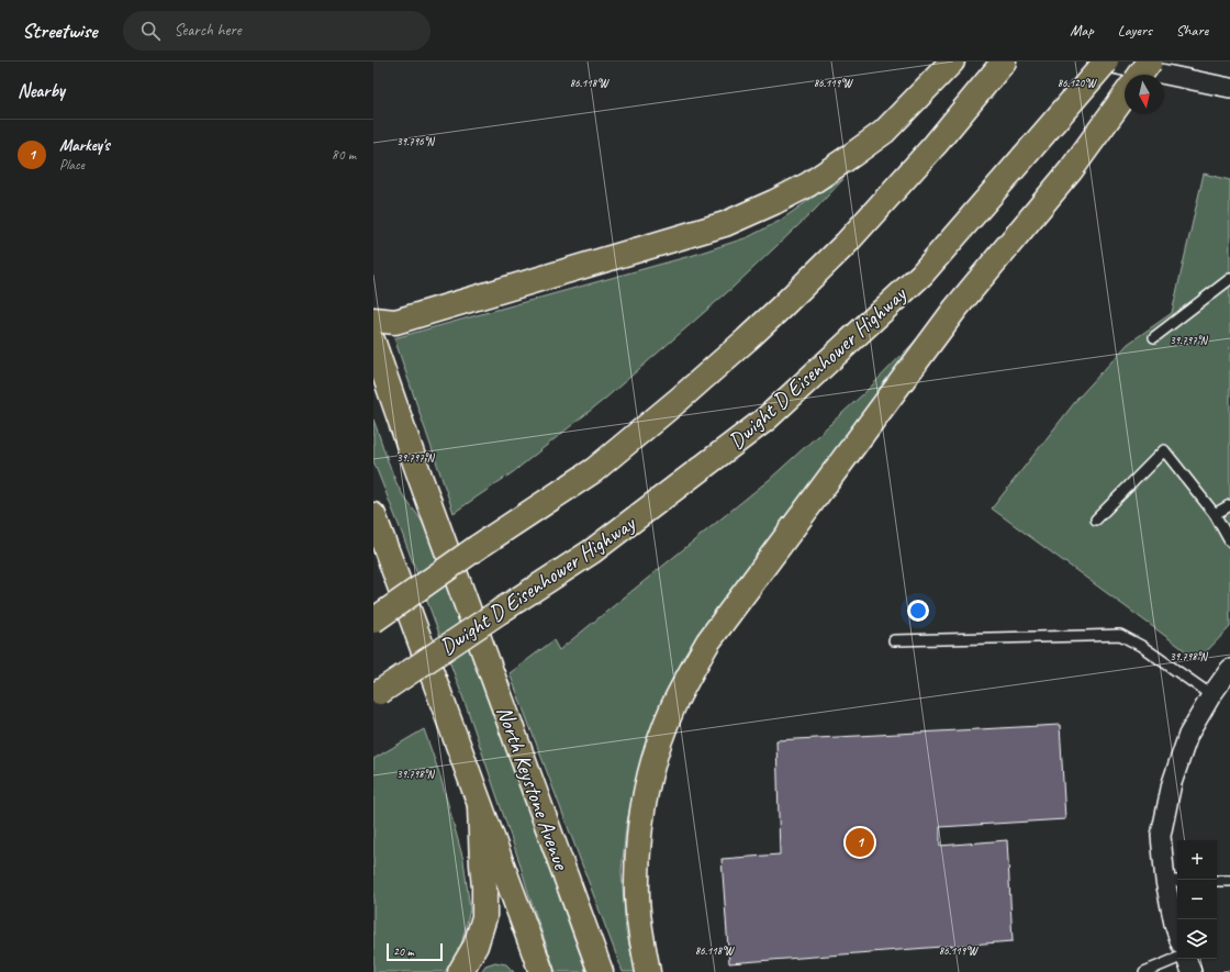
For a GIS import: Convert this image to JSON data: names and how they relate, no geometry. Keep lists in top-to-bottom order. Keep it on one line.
{"streets":{"main road":["Dwight D Eisenhower Highway","North Keystone Avenue"]},"scale_bar":"20 m","north":"bottom","page":{"header":"Streetwise","search":"Search here","nav":["Map","Layers","Share"],"heading":"Nearby","list":[{"mark":"1","name":"Markey's","note":"Place","value":"80 m"}],"pins":"1","map_buttons":["+","−"],"scale":"20 m"},"coordinates":["86.118°W","86.119°W","86.120°W","39.796°N","39.797°N","39.798°N"]}
